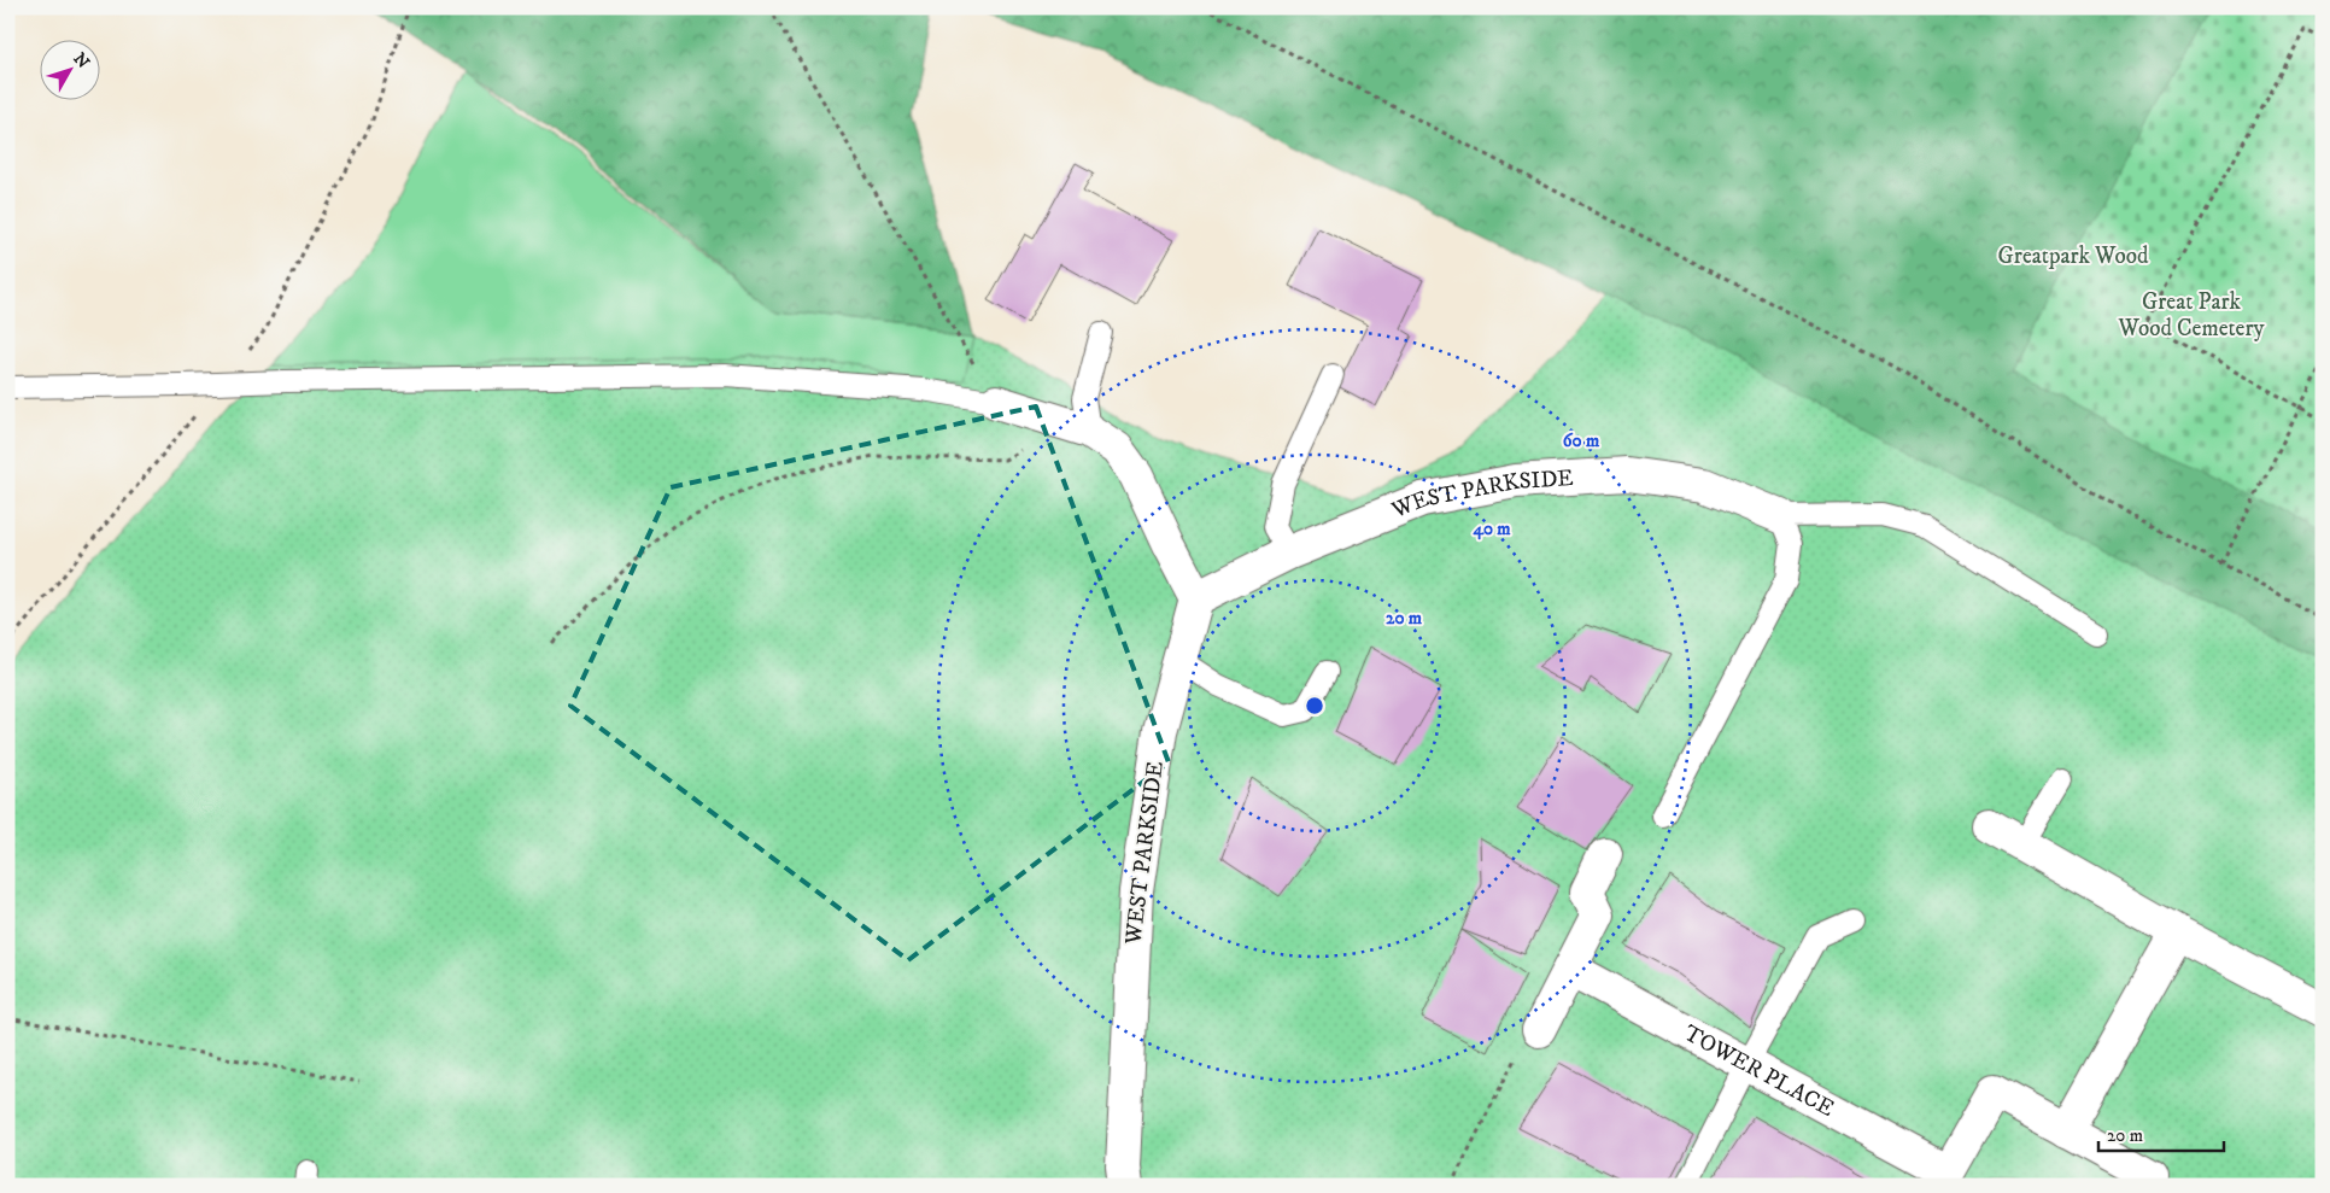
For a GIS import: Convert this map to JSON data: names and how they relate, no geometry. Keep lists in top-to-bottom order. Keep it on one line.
{"streets":{"street":["WEST PARKSIDE","TOWER PLACE"]},"parks":["Greatpark Wood","Great Park Wood Cemetery"],"scale_bar":"20 m","north":"top right","rings":["60 m","40 m","20 m"]}
